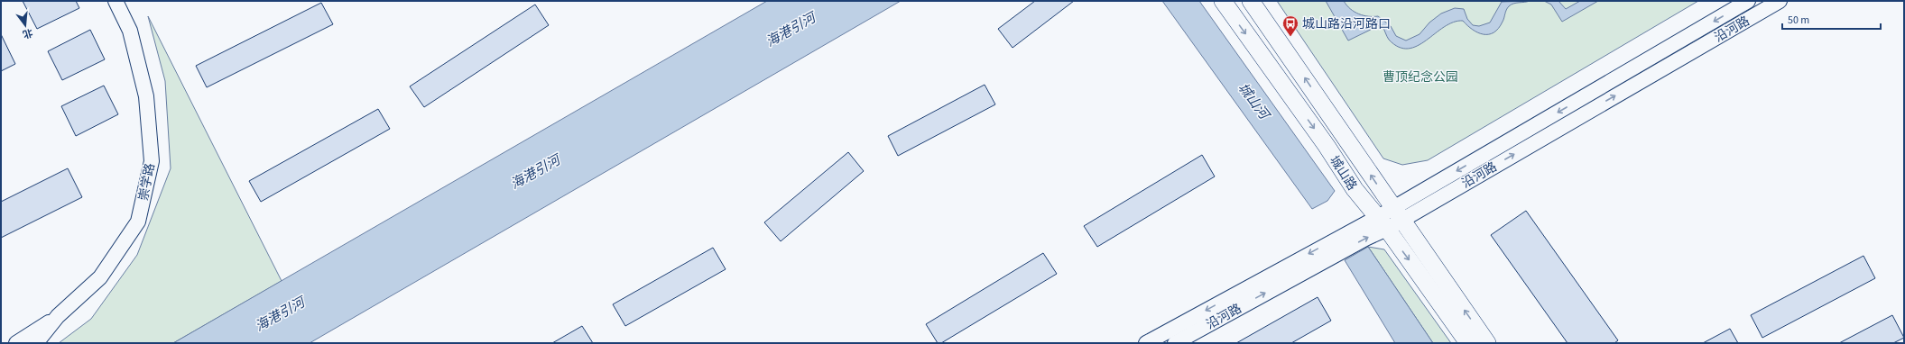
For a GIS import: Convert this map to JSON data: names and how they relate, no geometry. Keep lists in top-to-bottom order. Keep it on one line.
{"streets":{"main road":["城山路"],"street":["沿河路","崇学路"]},"crossings":[["沿河路","城山路"]],"water":["海港引河","城山河"],"parks":["曹顶纪念公园"],"places":{"bus stop":["城山路沿河路口"]},"scale_bar":"50 m","north":"bottom"}
